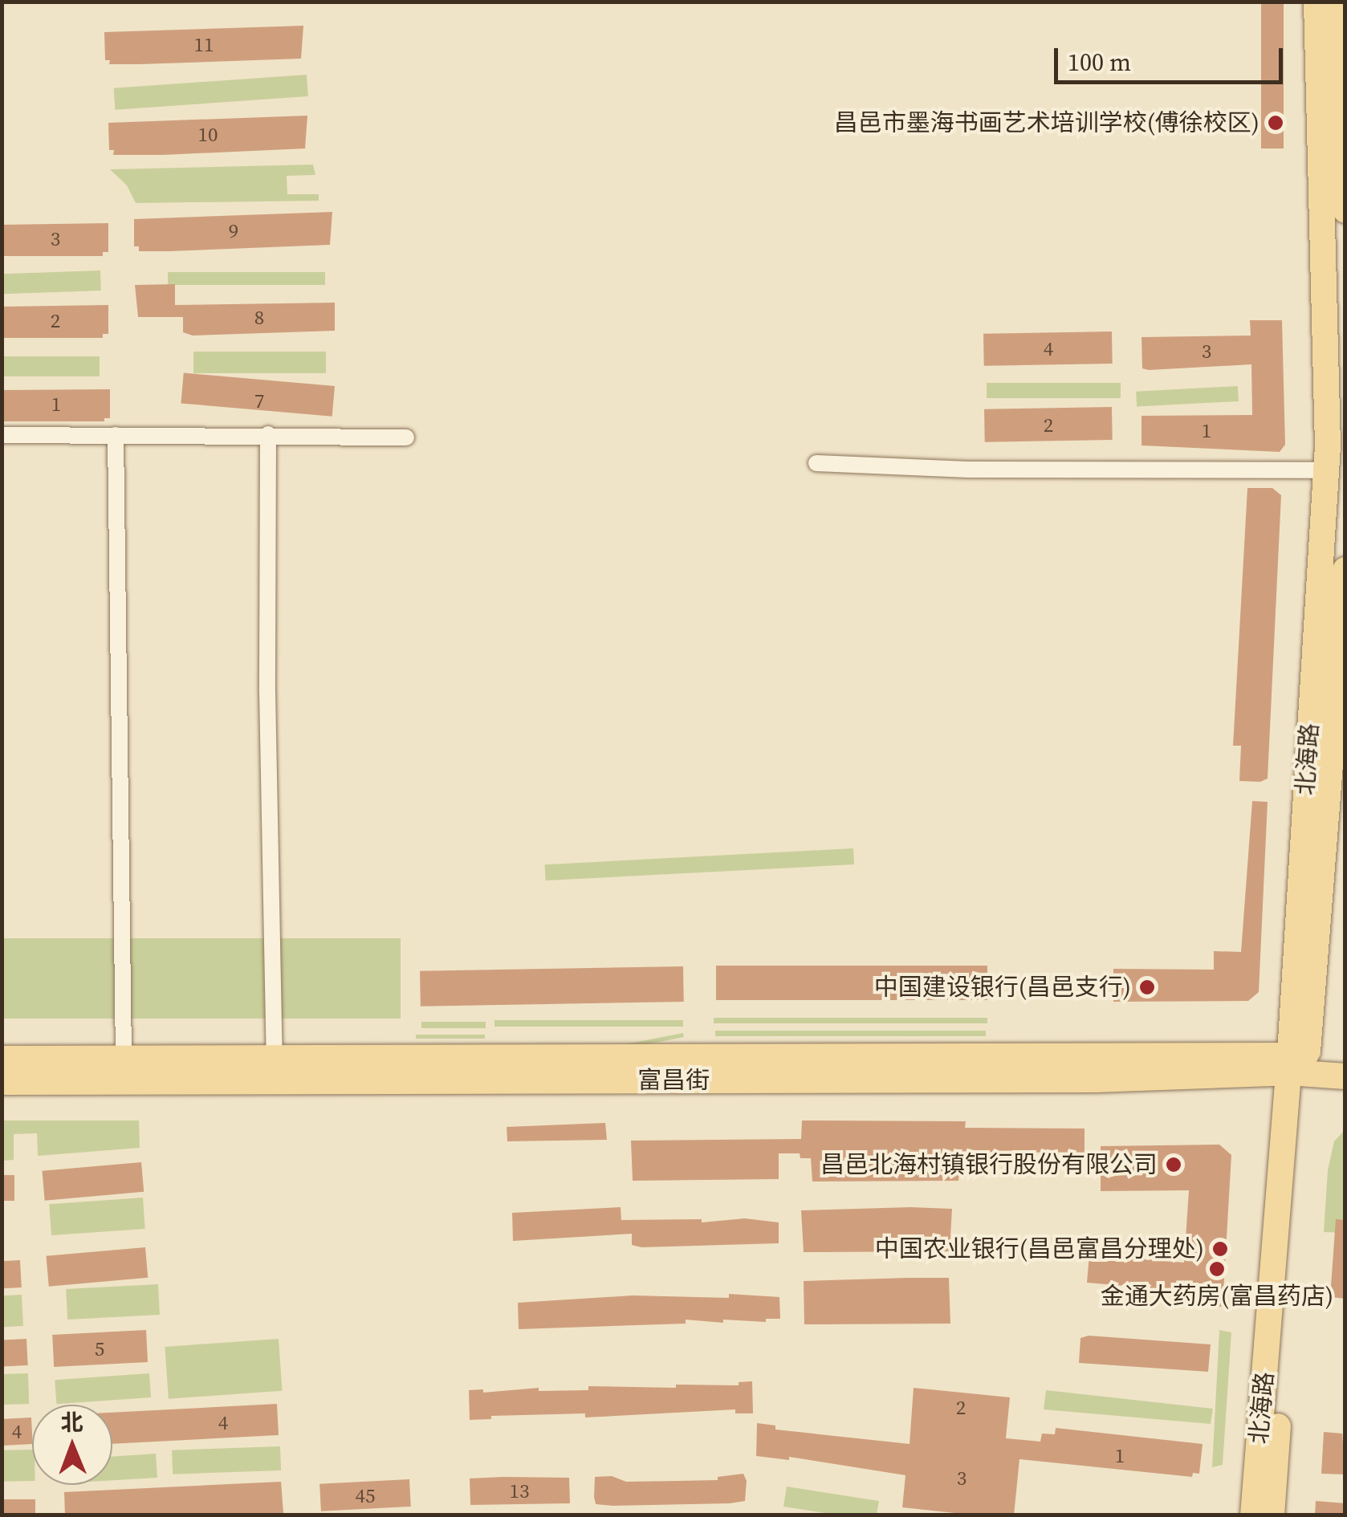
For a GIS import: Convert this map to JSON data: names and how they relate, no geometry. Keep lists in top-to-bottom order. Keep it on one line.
{"streets":{"main road":["北海路","富昌街"]},"crossings":[["北海路","富昌街"]],"places":["昌邑市墨海书画艺术培训学校(傅徐校区)","中国建设银行(昌邑支行)","昌邑北海村镇银行股份有限公司","中国农业银行(昌邑富昌分理处)","金通大药房(富昌药店)"],"house_numbers":["11","10","9","3","8","2","4","3","7","1","2","1","5","2","4","4","1","3","13","45"],"scale_bar":"100 m","north":"top"}
